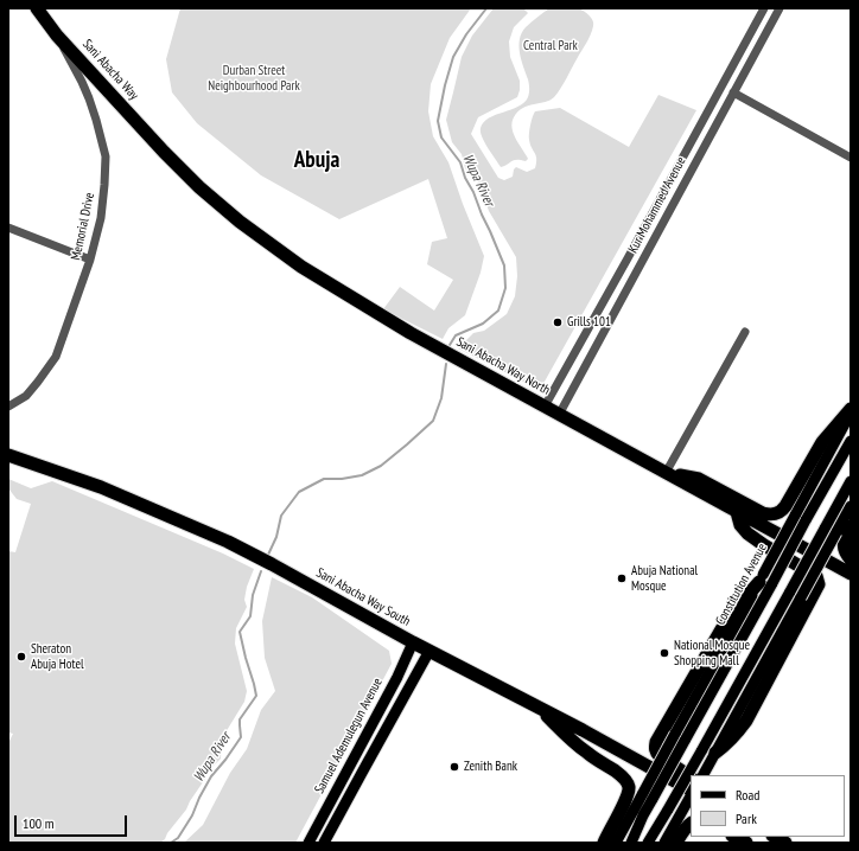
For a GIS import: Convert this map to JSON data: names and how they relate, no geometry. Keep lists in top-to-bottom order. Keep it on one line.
{"streets":{"highway":["Sani Abacha Way","Sani Abacha Way North","Sani Abacha Way South"],"main road":["Constitution Avenue","Samuel Ademulegun Avenue"],"street":["Kur Mohammed Avenue","Memorial Drive"]},"crossings":[["Sani Abacha Way","Memorial Drive"],["Sani Abacha Way","Sani Abacha Way North"],["Kur Mohammed Avenue","Sani Abacha Way North"],["Sani Abacha Way South","Samuel Ademulegun Avenue"]],"districts":["Abuja"],"water":["Wupa River"],"parks":["Central Park","Durban Street Neighbourhood Park"],"places":["Grills 101","Abuja National Mosque","National Mosque Shopping Mall","Sheraton Abuja Hotel","Zenith Bank"],"legend":["Road","Park"],"scale_bar":"100 m"}
